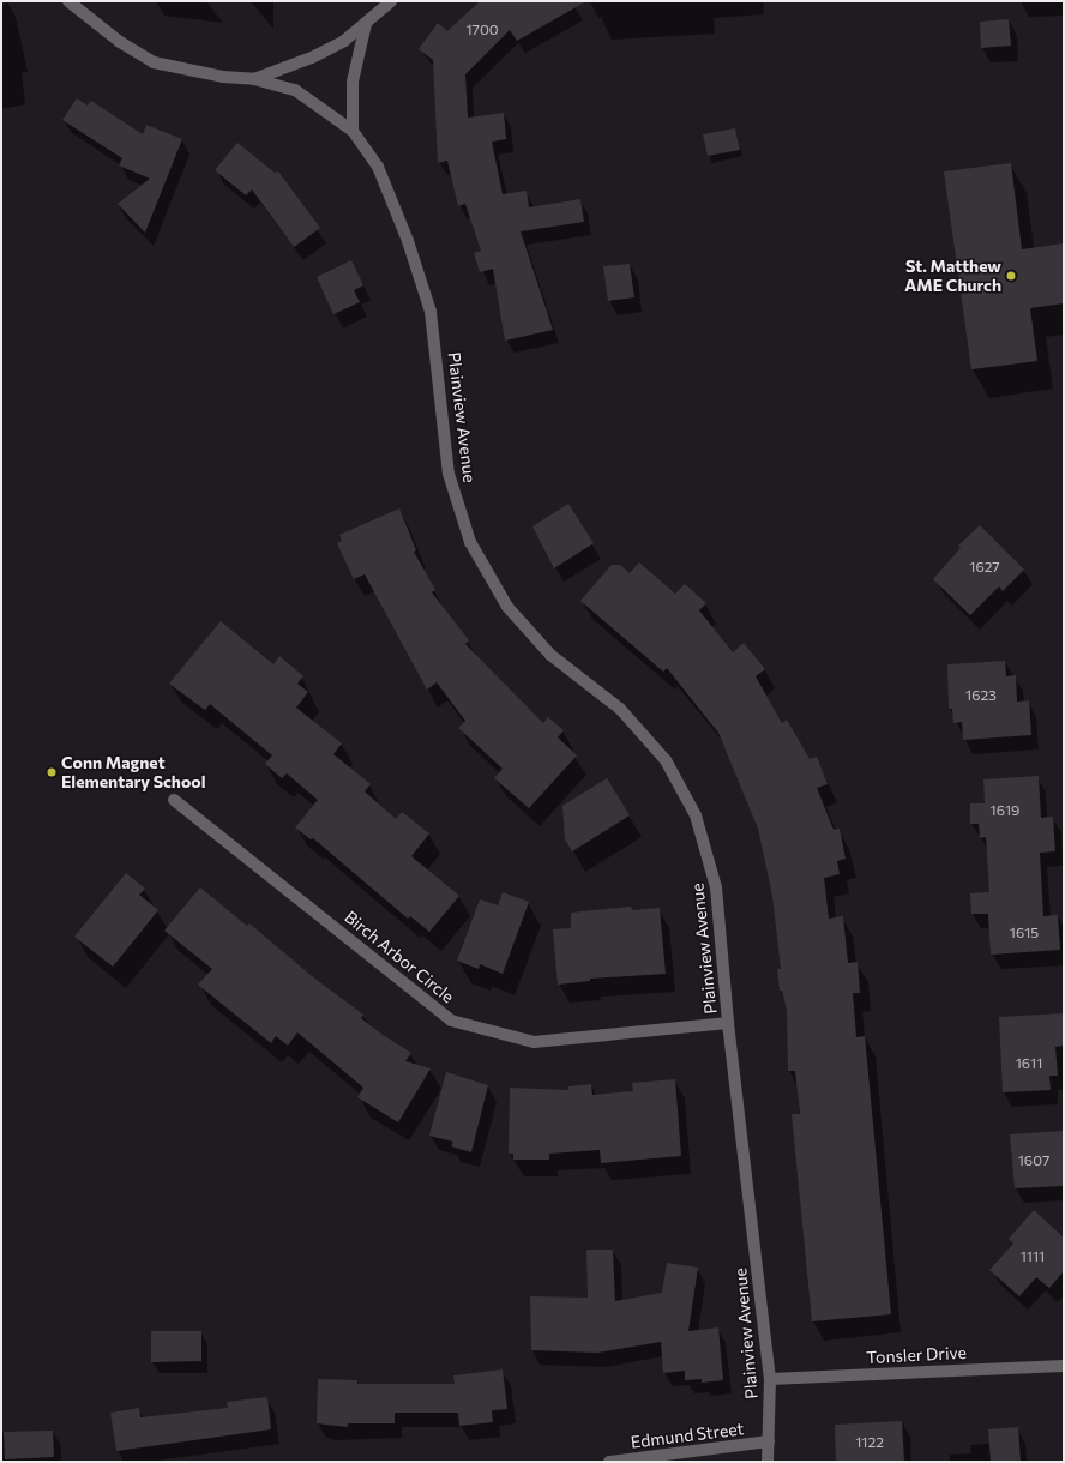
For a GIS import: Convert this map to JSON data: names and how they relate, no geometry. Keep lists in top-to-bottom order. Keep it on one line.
{"streets":{"street":["Plainview Avenue","Birch Arbor Circle","Tonsler Drive","Edmund Street"]},"crossings":[["Plainview Avenue","Birch Arbor Circle"],["Plainview Avenue","Tonsler Drive"],["Plainview Avenue","Edmund Street"]],"places":["St. Matthew AME Church","Conn Magnet Elementary School"],"house_numbers":["1700","1627","1623","1619","1615","1611","1607","1111","1122"]}
